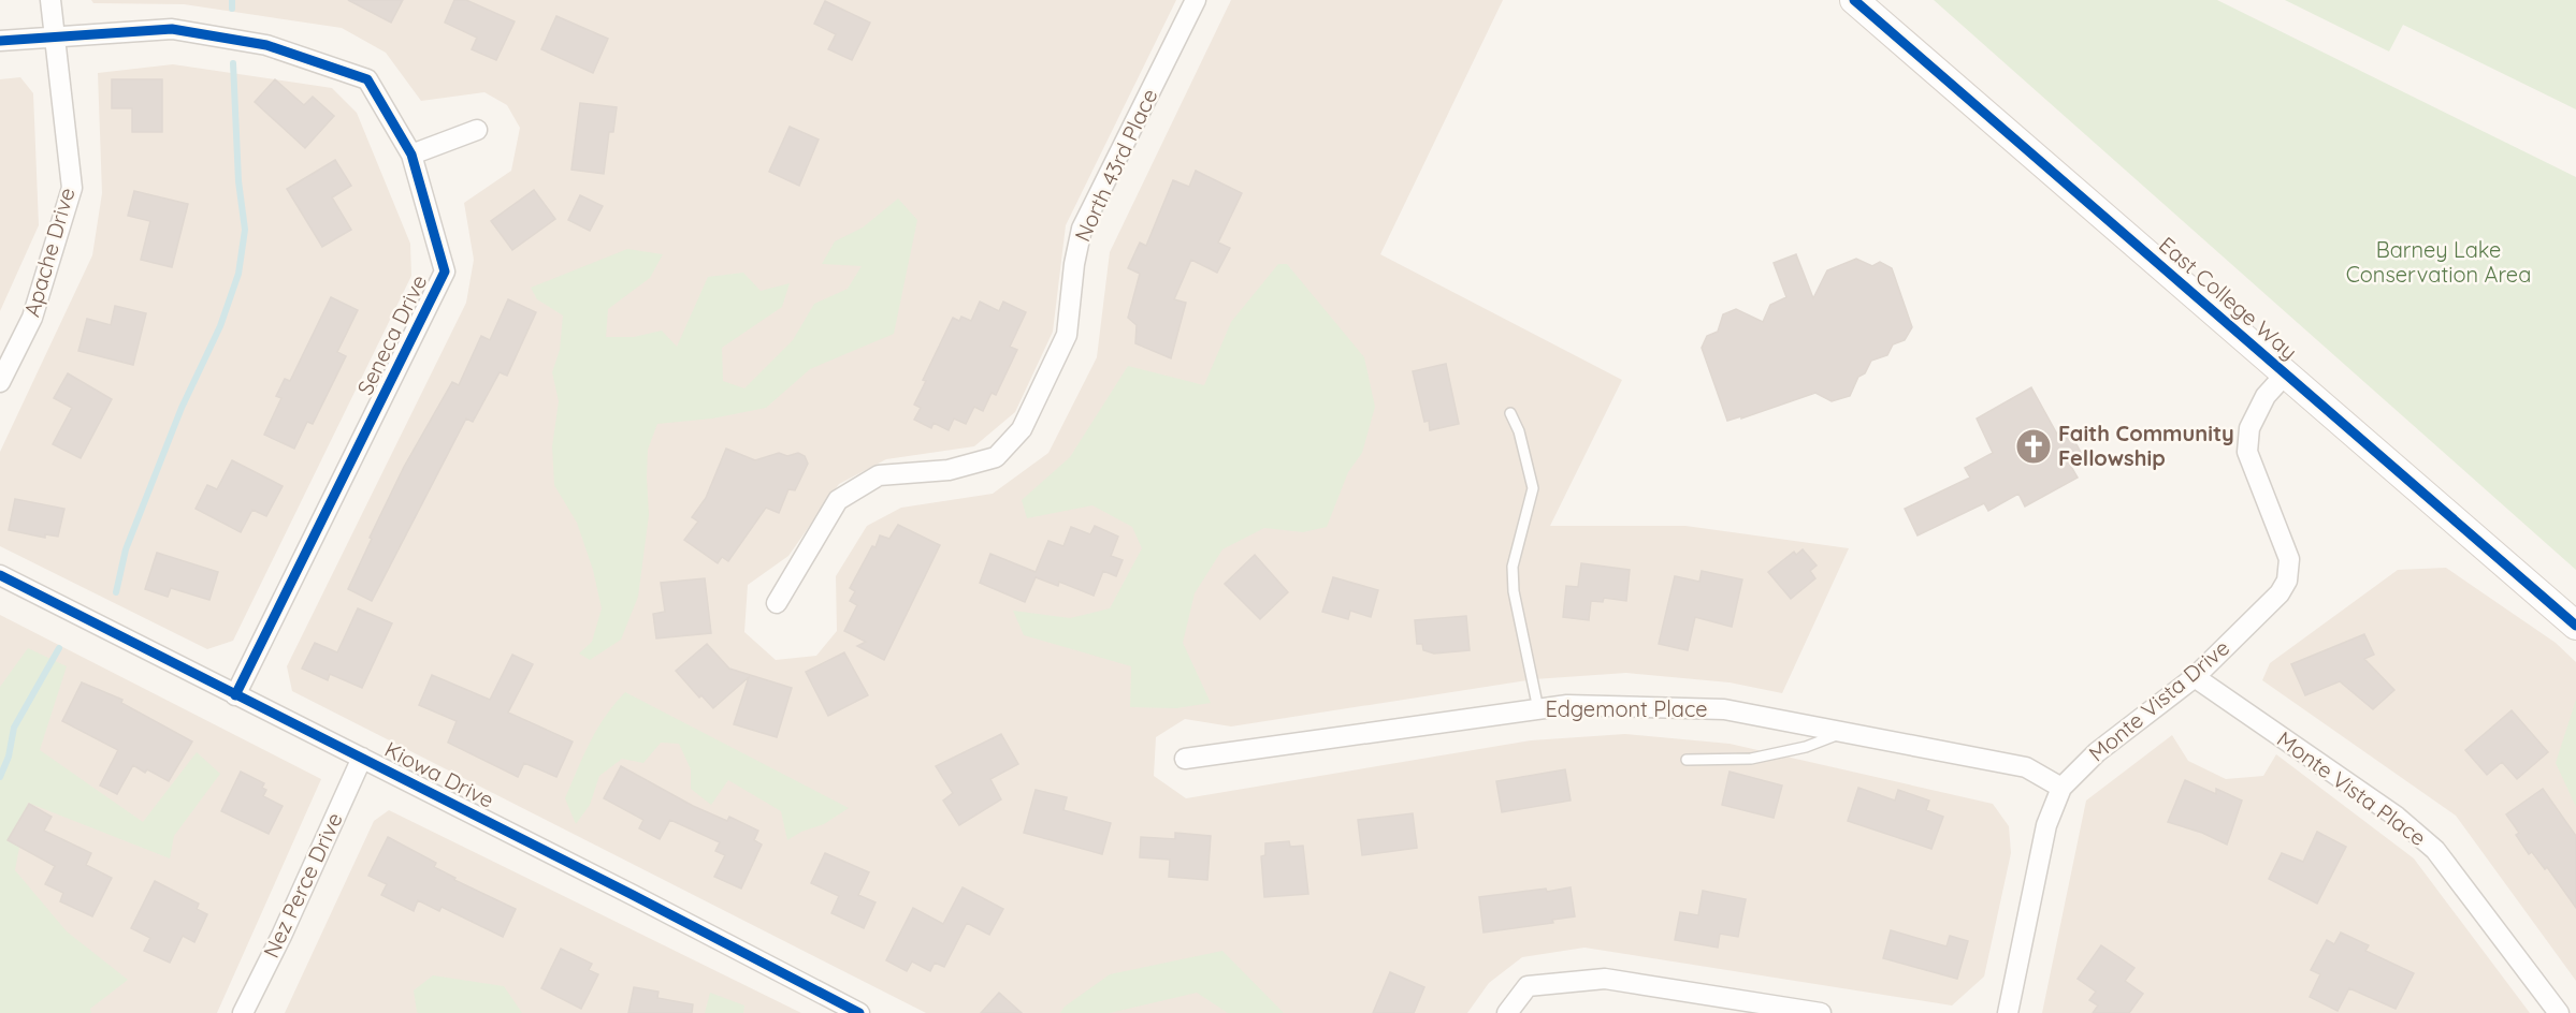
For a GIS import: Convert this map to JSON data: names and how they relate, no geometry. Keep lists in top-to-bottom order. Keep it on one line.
{"streets":{"main road":["East College Way"],"street":["North 43rd Place","Apache Drive","Seneca Drive","Monte Vista Drive","Edgemont Place","Kiowa Drive","Monte Vista Place","Nez Perce Drive"]},"crossings":[["Apache Drive","Seneca Drive"],["East College Way","Monte Vista Drive"],["Seneca Drive","Kiowa Drive"],["Monte Vista Drive","Edgemont Place"],["Monte Vista Drive","Monte Vista Place"],["Kiowa Drive","Nez Perce Drive"]],"parks":["Barney Lake Conservation Area"],"places":{"church":["Faith Community Fellowship"]}}
